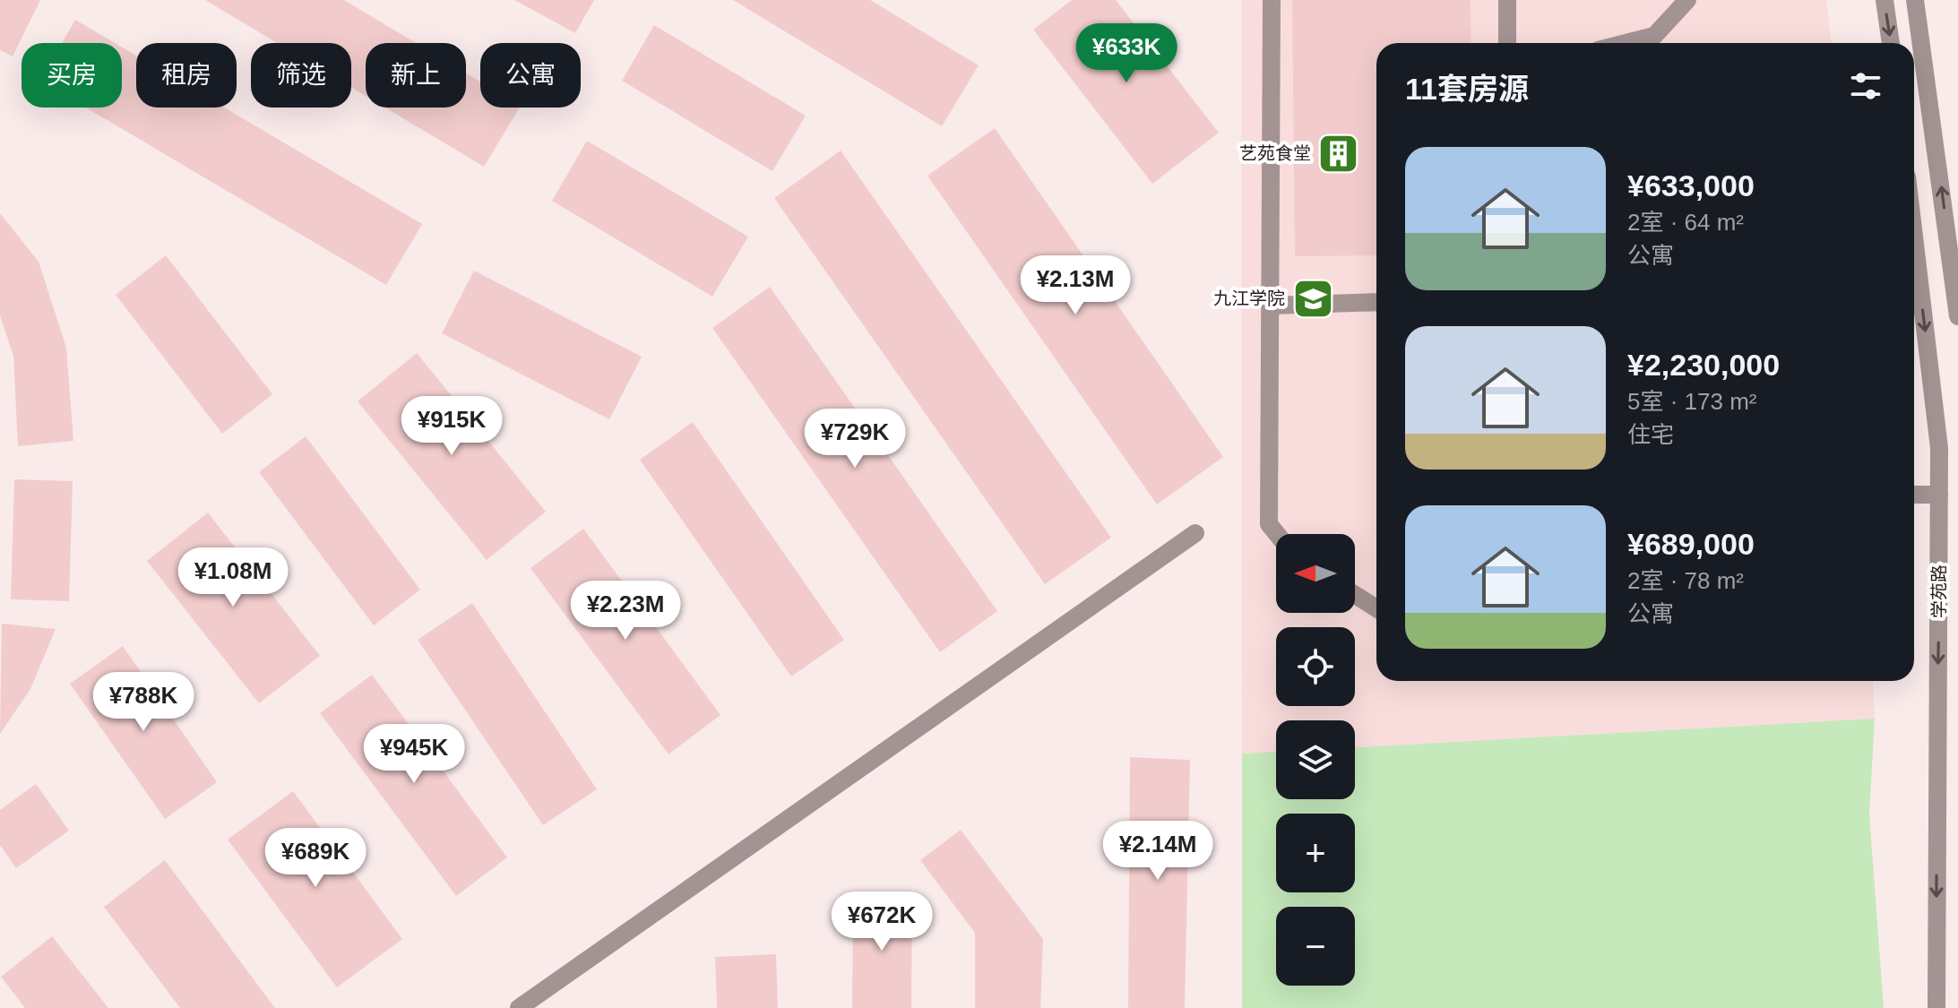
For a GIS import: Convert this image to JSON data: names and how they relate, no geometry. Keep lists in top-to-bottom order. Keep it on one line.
{"streets":{"street":["学苑路"]},"one_way":["学苑路"],"places":{"building":["艺苑食堂"],"school or university":["九江学院"]},"north":"left","page":{"price":["¥633K","¥2.13M","¥915K","¥729K","¥1.08M","¥2.23M","¥788K","¥945K","¥2.14M","¥689K","¥672K"],"chip":["买房","租房","筛选","新上","公寓"],"heading":"11套房源","list":[{"name":"¥633,000","note":"2室 · 64 m² · 公寓"},{"name":"¥2,230,000","note":"5室 · 173 m² · 住宅"},{"name":"¥689,000","note":"2室 · 78 m² · 公寓"}],"map_buttons":["+","−"]}}
